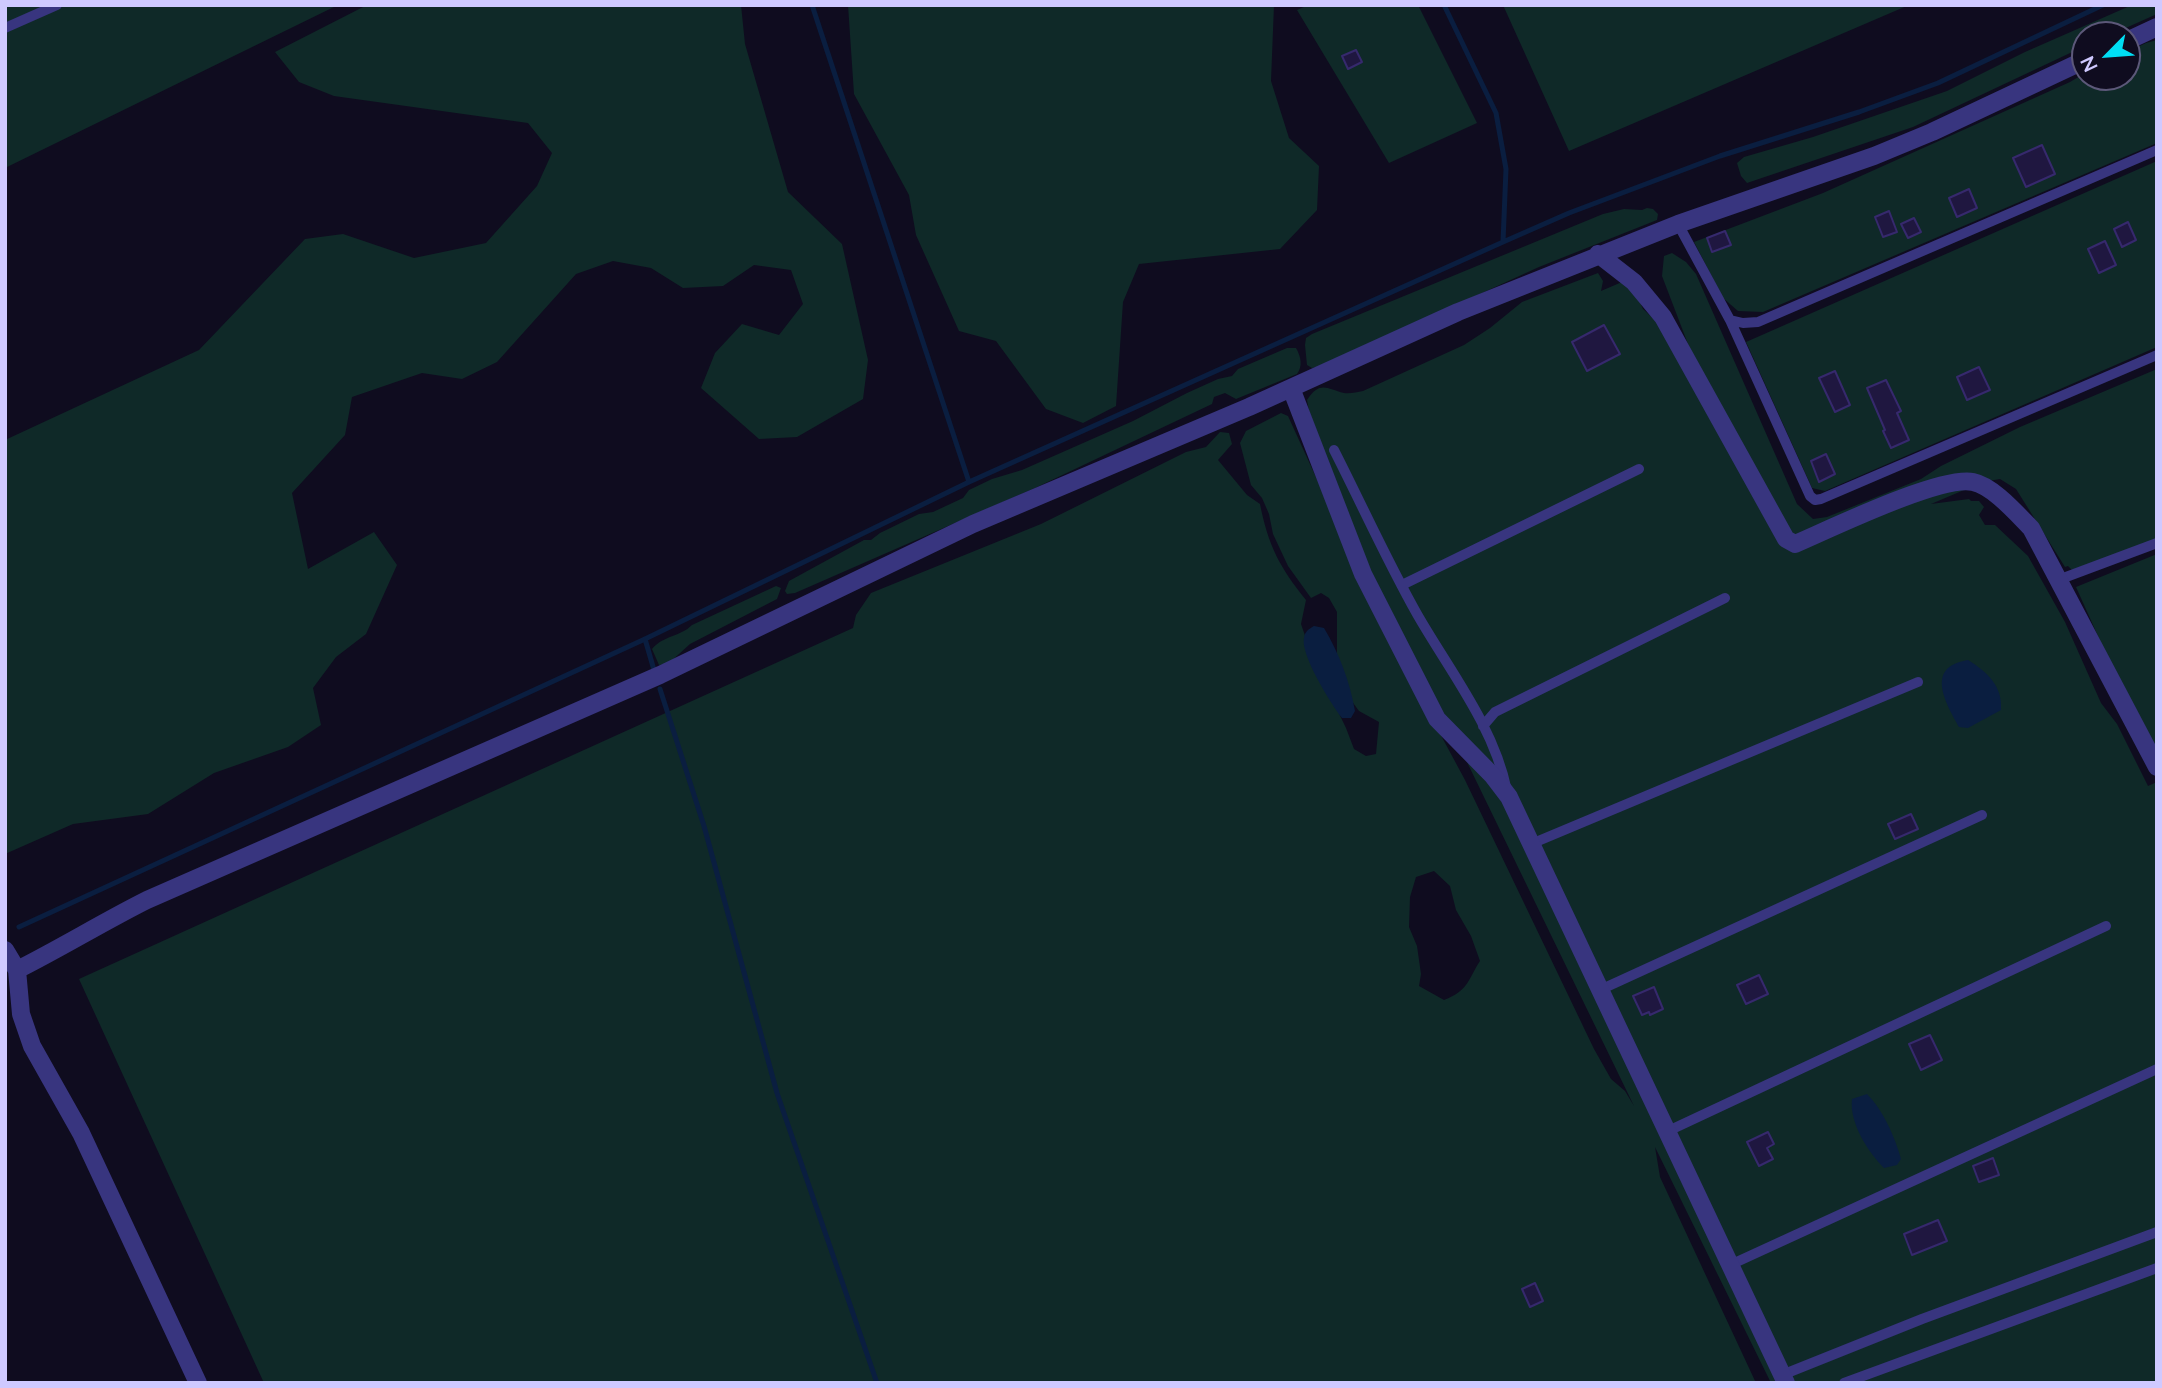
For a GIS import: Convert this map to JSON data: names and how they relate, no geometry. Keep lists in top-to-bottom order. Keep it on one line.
{"north":"bottom left"}
